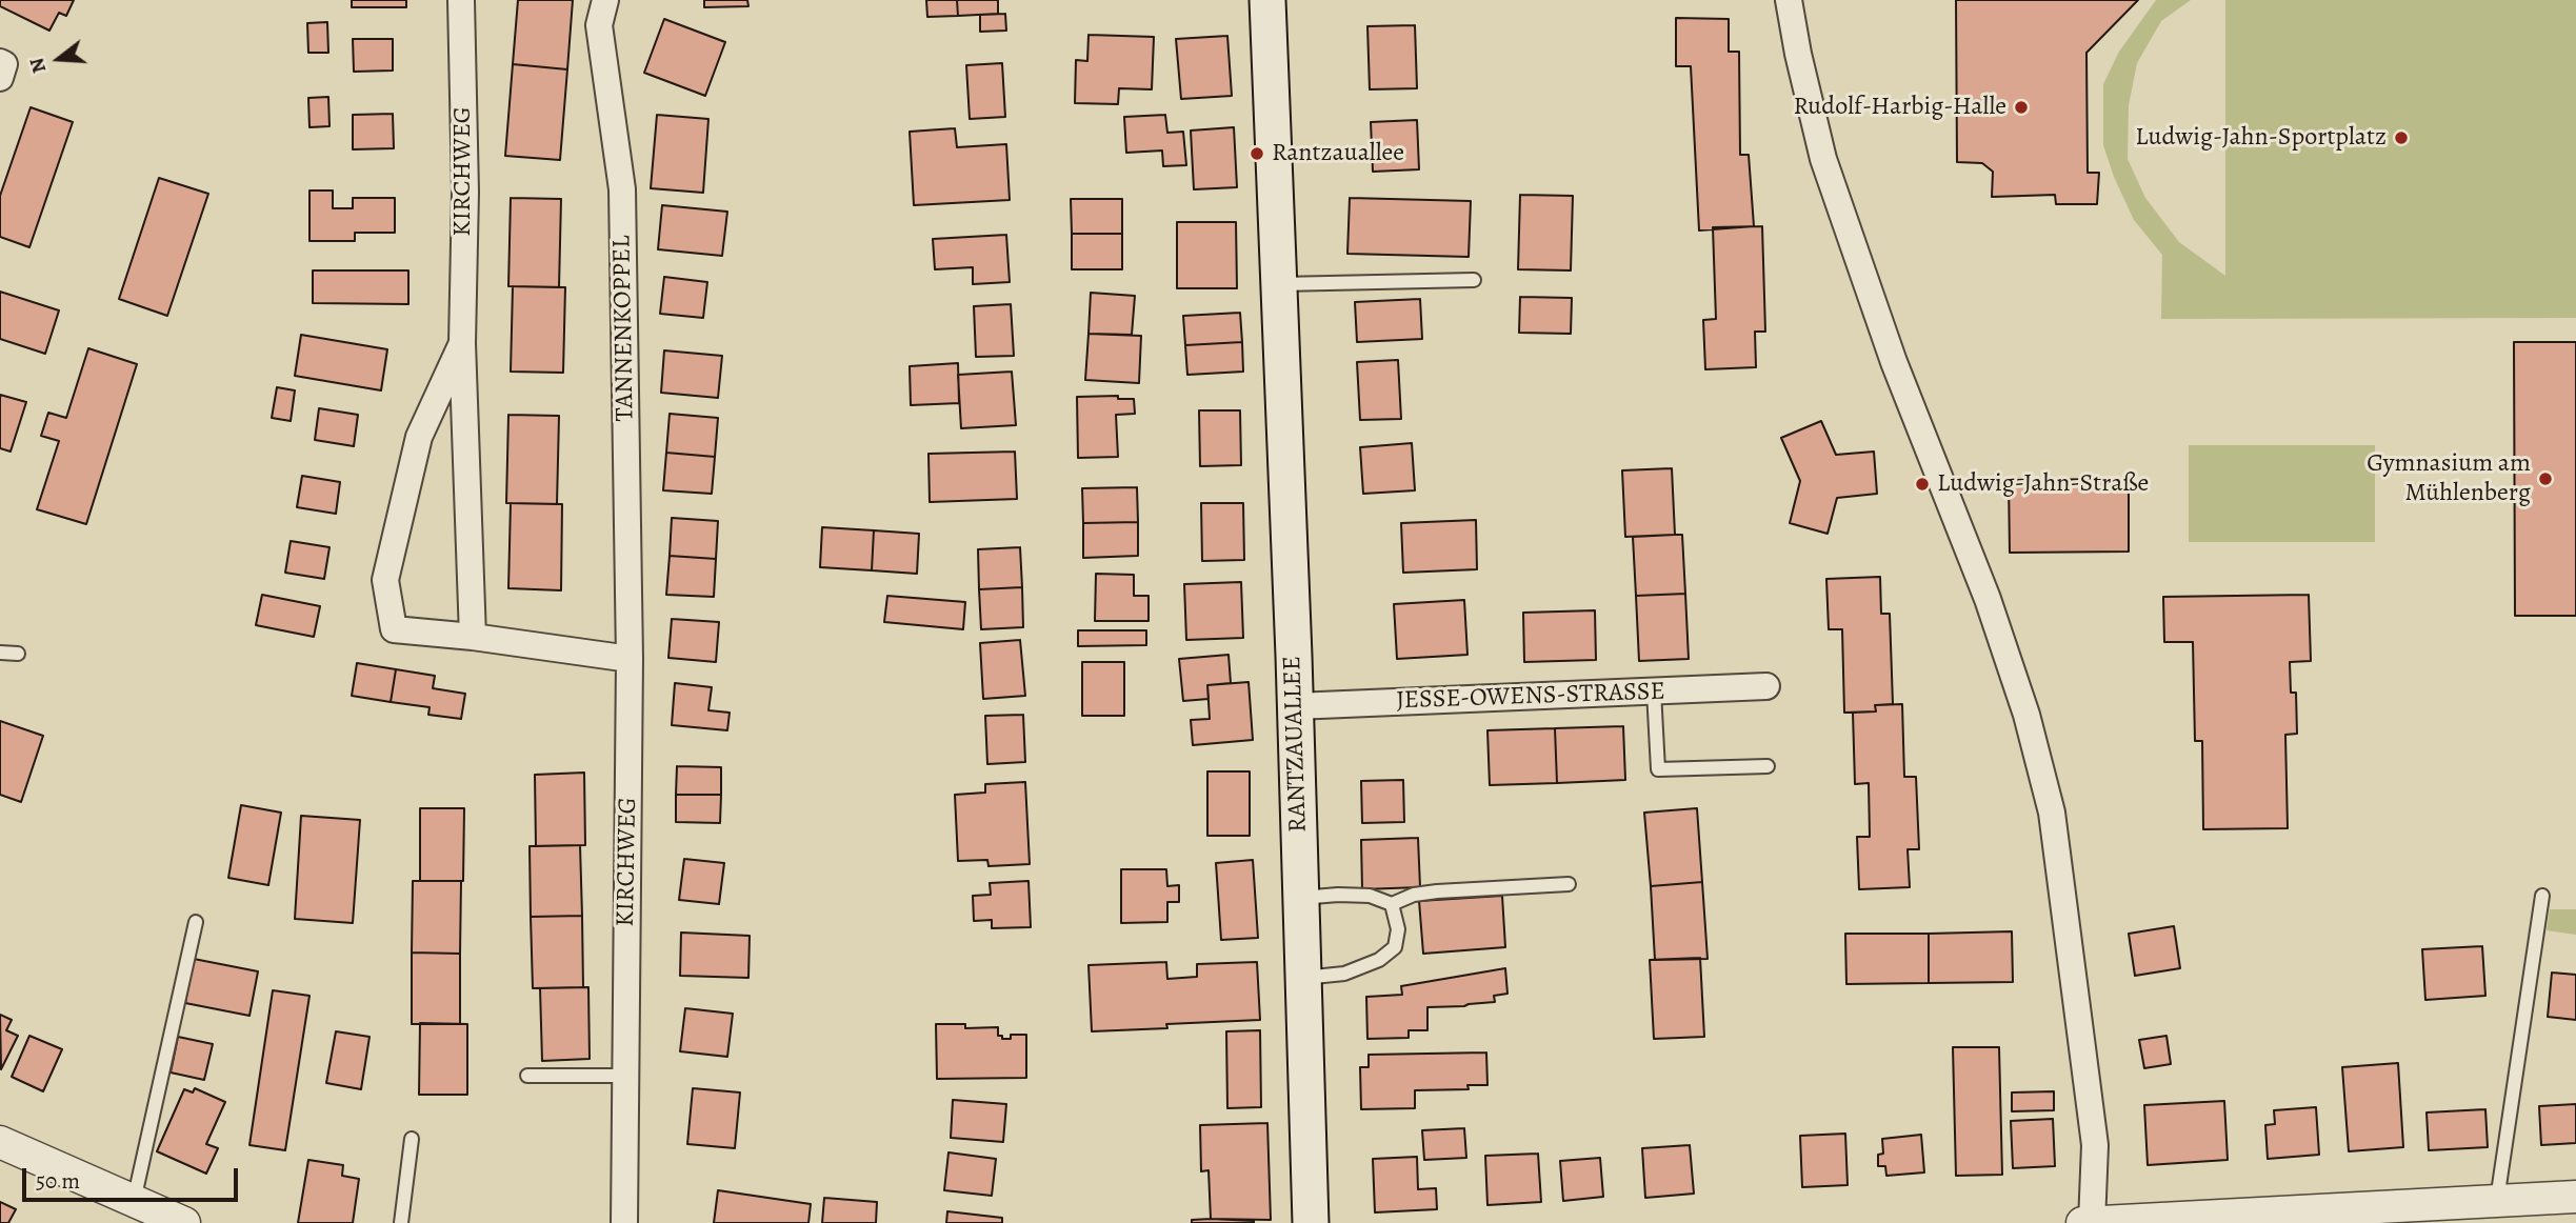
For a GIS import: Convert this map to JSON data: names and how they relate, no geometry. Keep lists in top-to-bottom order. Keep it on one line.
{"streets":{"main road":["RANTZAUALLEE"],"street":["KIRCHWEG","TANNENKOPPEL","JESSE-OWENS-STRASSE"]},"crossings":[["KIRCHWEG","TANNENKOPPEL"],["JESSE-OWENS-STRASSE","RANTZAUALLEE"]],"places":["Rudolf-Harbig-Halle","Ludwig-Jahn-Sportplatz","Rantzauallee","Gymnasium am Mühlenberg","Ludwig-Jahn-Straße"],"scale_bar":"50 m","north":"left"}
